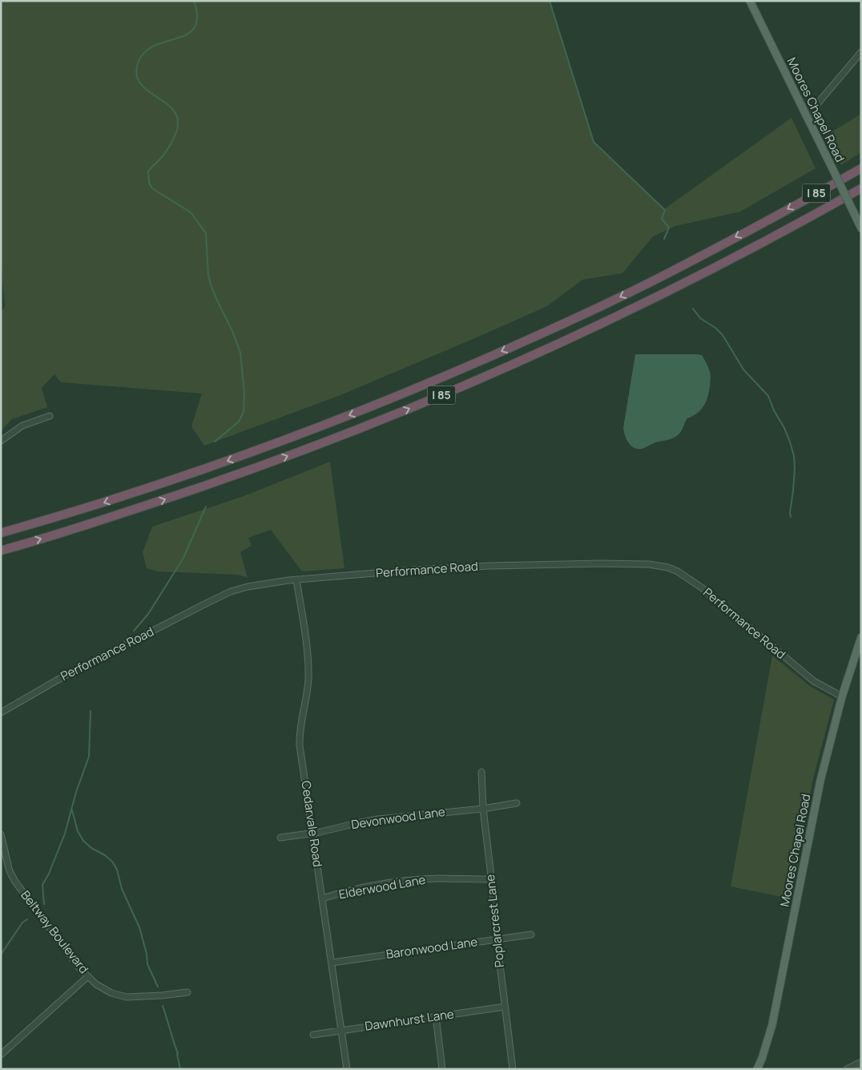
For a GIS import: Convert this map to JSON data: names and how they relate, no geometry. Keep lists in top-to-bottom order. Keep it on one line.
{"streets":{"highway":["I 85"],"main road":["Moores Chapel Road"],"street":["Performance Road","Devonwood Lane","Cedarvale Road","Elderwood Lane","Poplarcrest Lane","Beltway Boulevard","Baronwood Lane","Dawnhurst Lane"]},"crossings":[["Moores Chapel Road","Performance Road"],["Performance Road","Cedarvale Road"],["Devonwood Lane","Cedarvale Road"],["Devonwood Lane","Poplarcrest Lane"],["Cedarvale Road","Elderwood Lane"],["Cedarvale Road","Baronwood Lane"],["Cedarvale Road","Dawnhurst Lane"],["Elderwood Lane","Poplarcrest Lane"],["Poplarcrest Lane","Baronwood Lane"],["Poplarcrest Lane","Dawnhurst Lane"]]}
